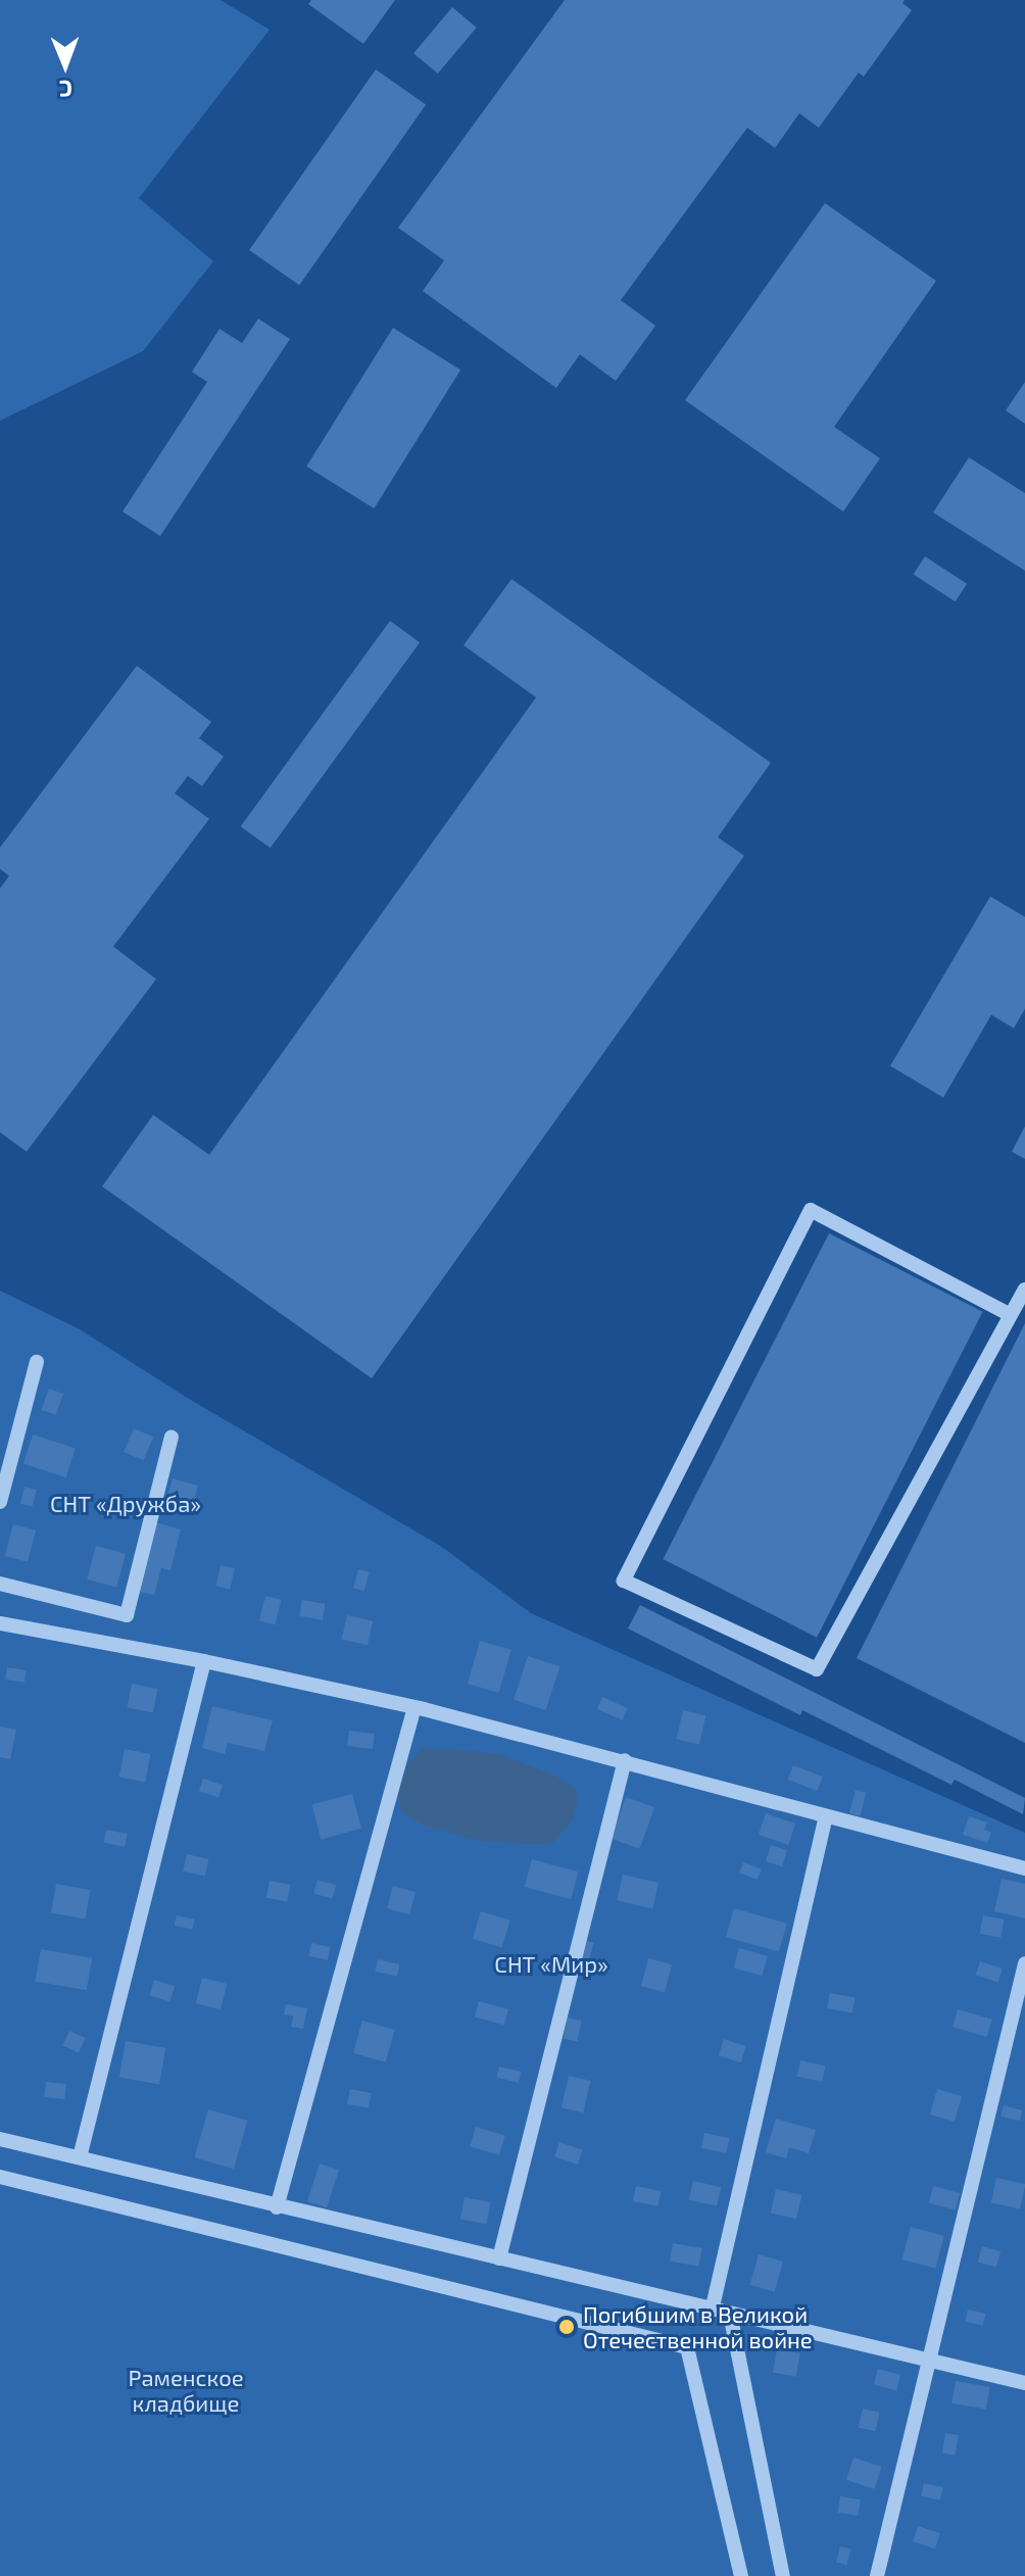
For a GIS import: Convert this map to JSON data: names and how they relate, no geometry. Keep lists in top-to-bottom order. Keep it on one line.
{"parks":["СНТ «Дружба»","СНТ «Мир»","Раменское кладбище"],"places":["Погибшим в Великой Отечественной войне"],"north":"bottom"}
